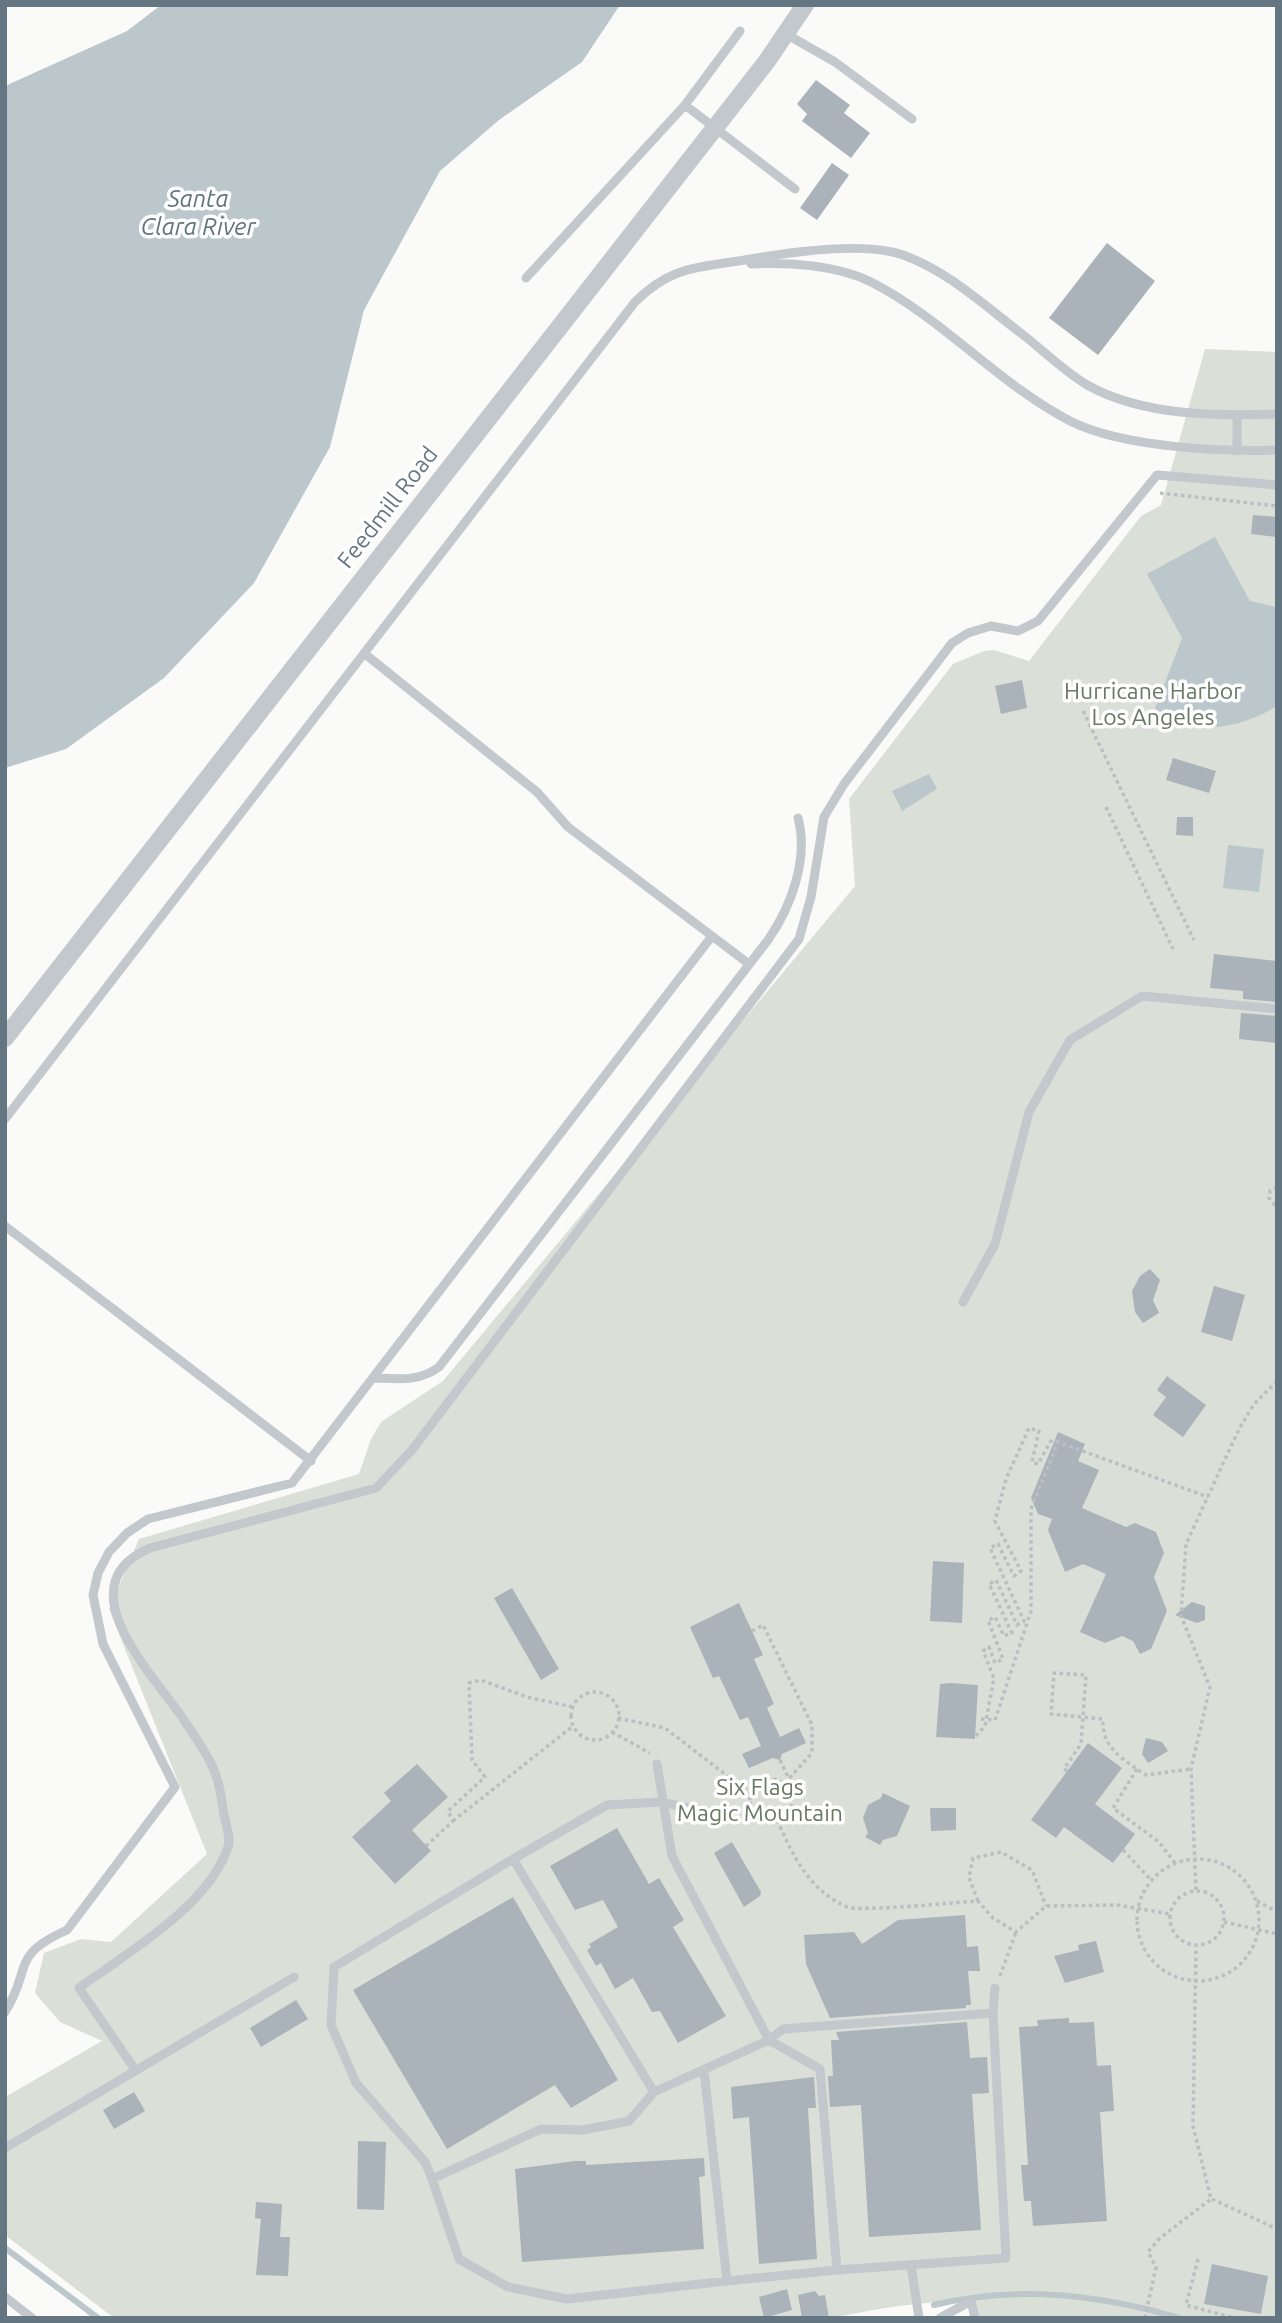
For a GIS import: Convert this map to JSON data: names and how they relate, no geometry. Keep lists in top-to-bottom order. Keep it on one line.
{"streets":{"street":["Feedmill Road"]},"water":["Santa Clara River"],"parks":["Hurricane Harbor Los Angeles","Six Flags Magic Mountain"]}
